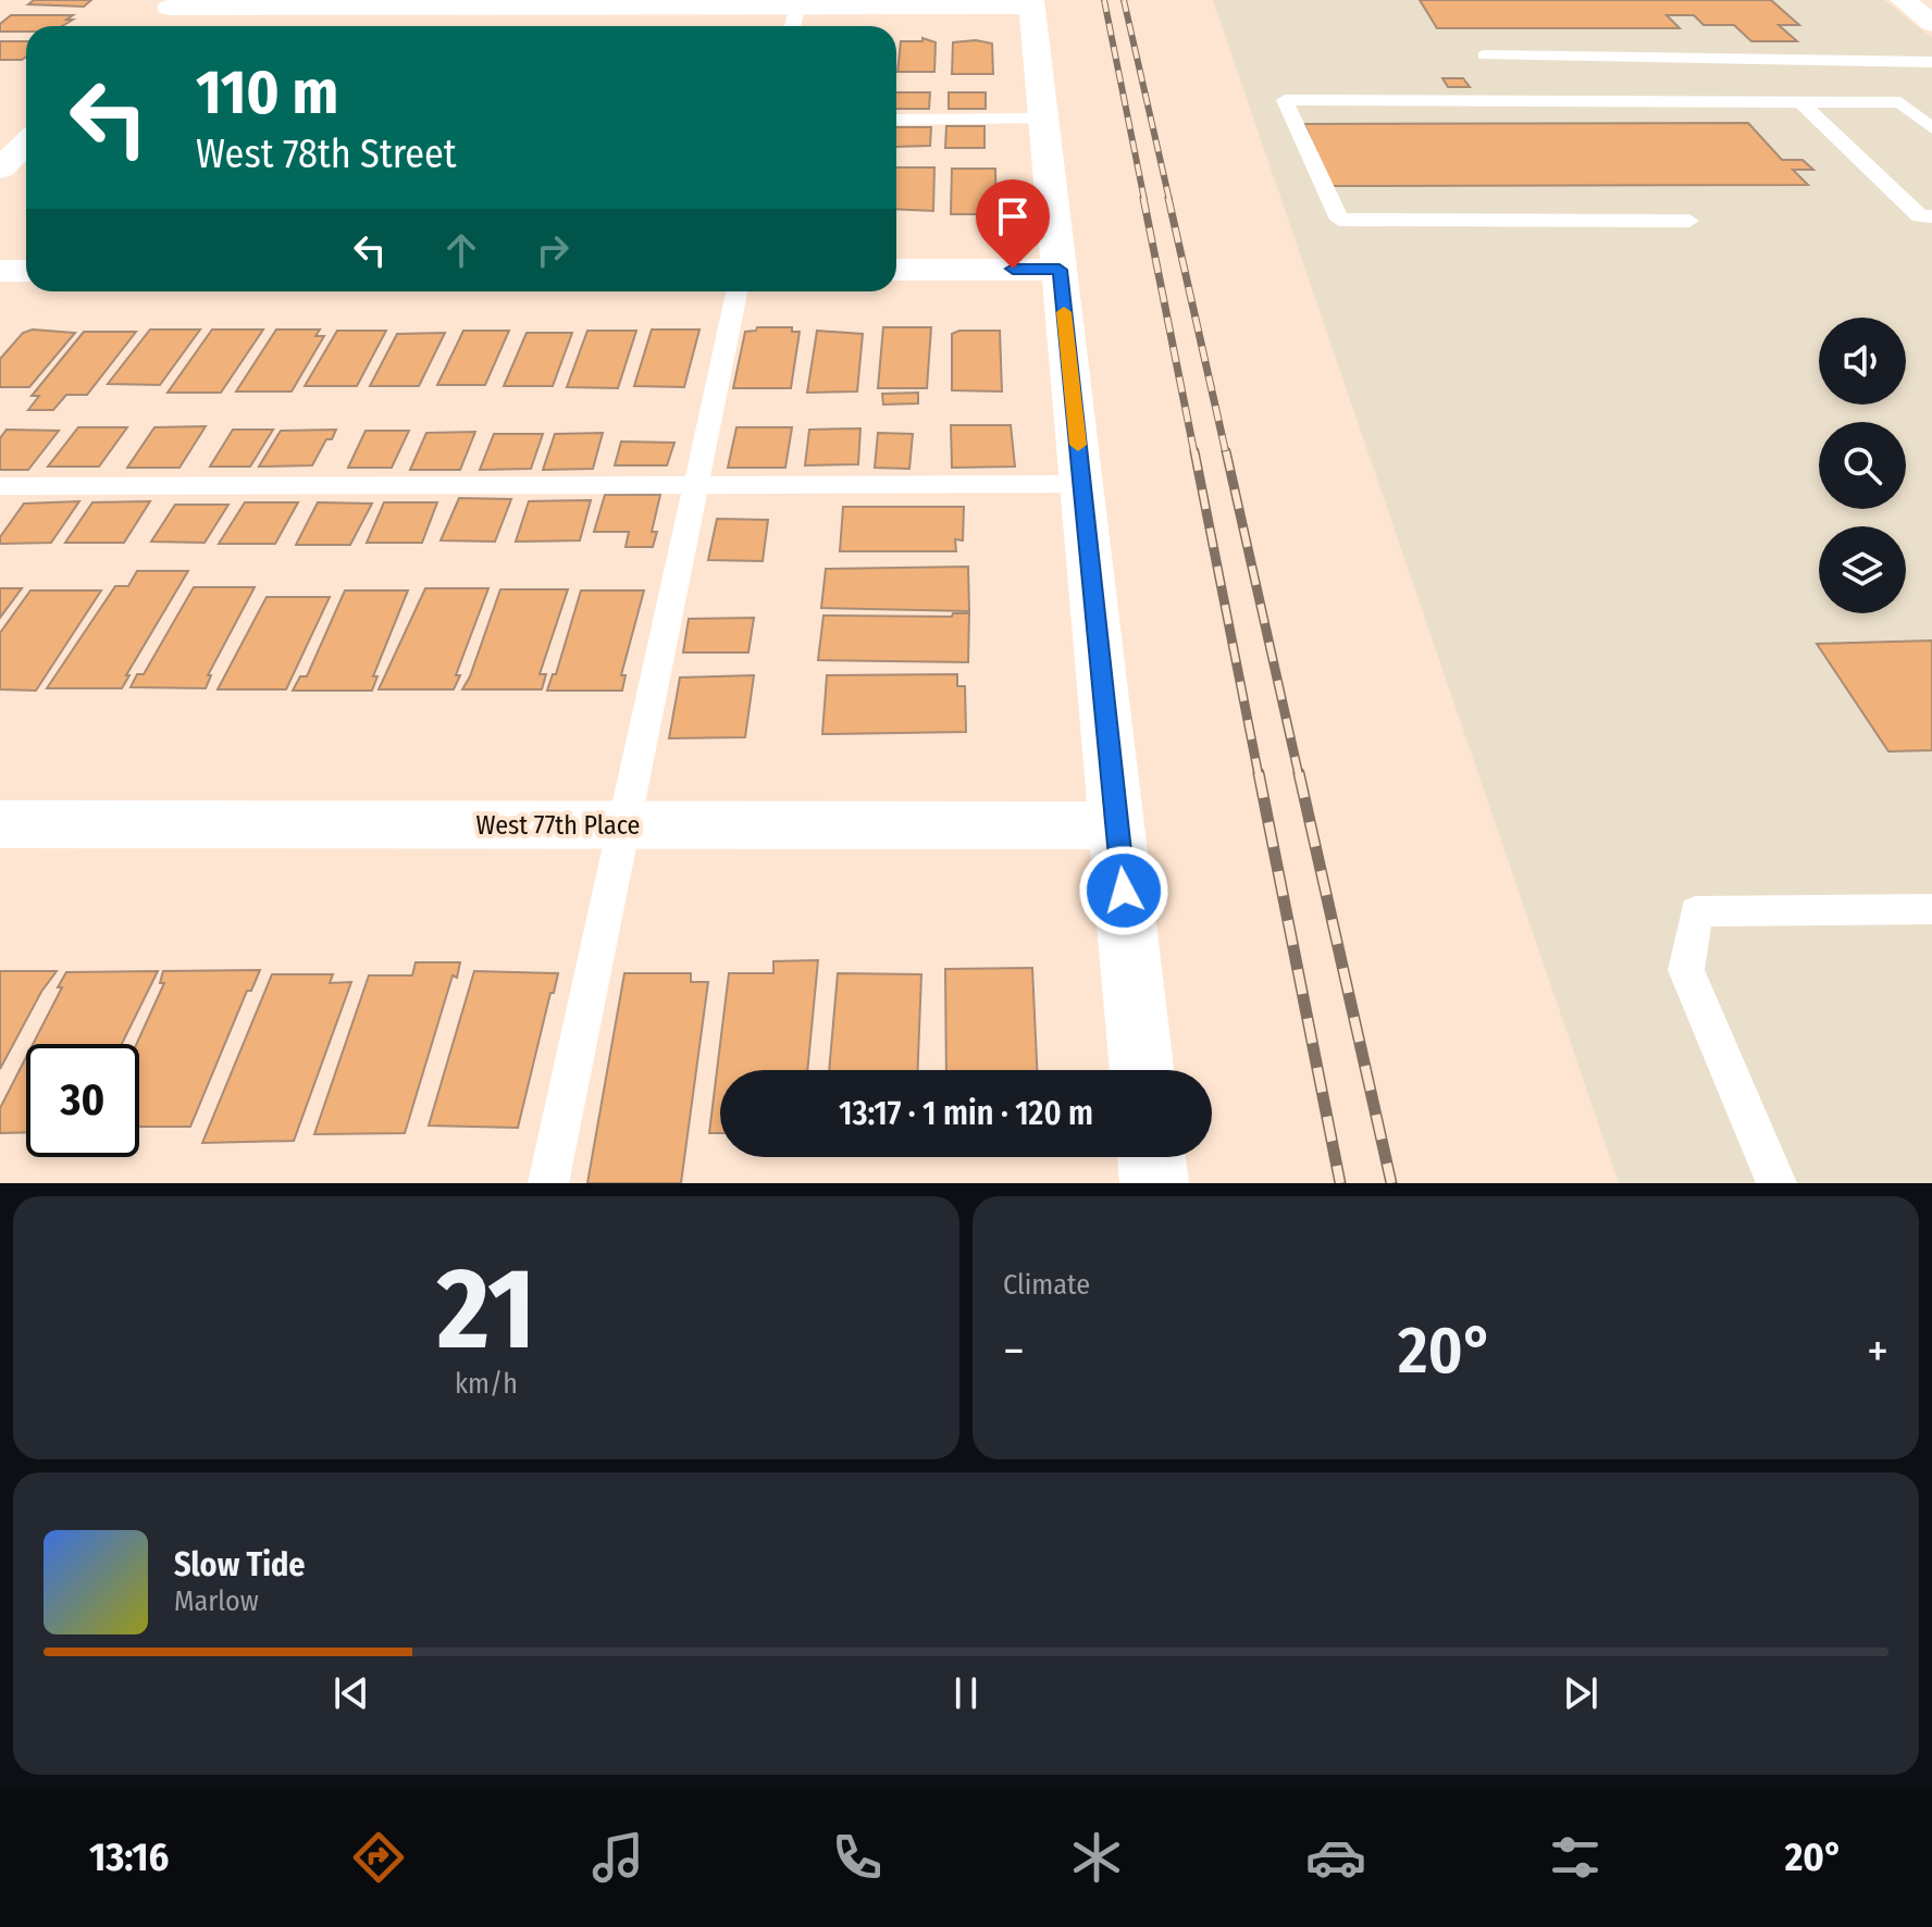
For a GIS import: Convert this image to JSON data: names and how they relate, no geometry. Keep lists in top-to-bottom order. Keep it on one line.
{"streets":{"street":["West 77th Place"]},"page":{"turn":["110 m","West 78th Street"],"limit":"30","trip":"13:17 · 1 min · 120 m","tile":[["21","km/h"],"Climate"],"heat":["−","20°","+"],"song":["Slow Tide","Marlow"],"tabs":["13:16","20°"]}}
